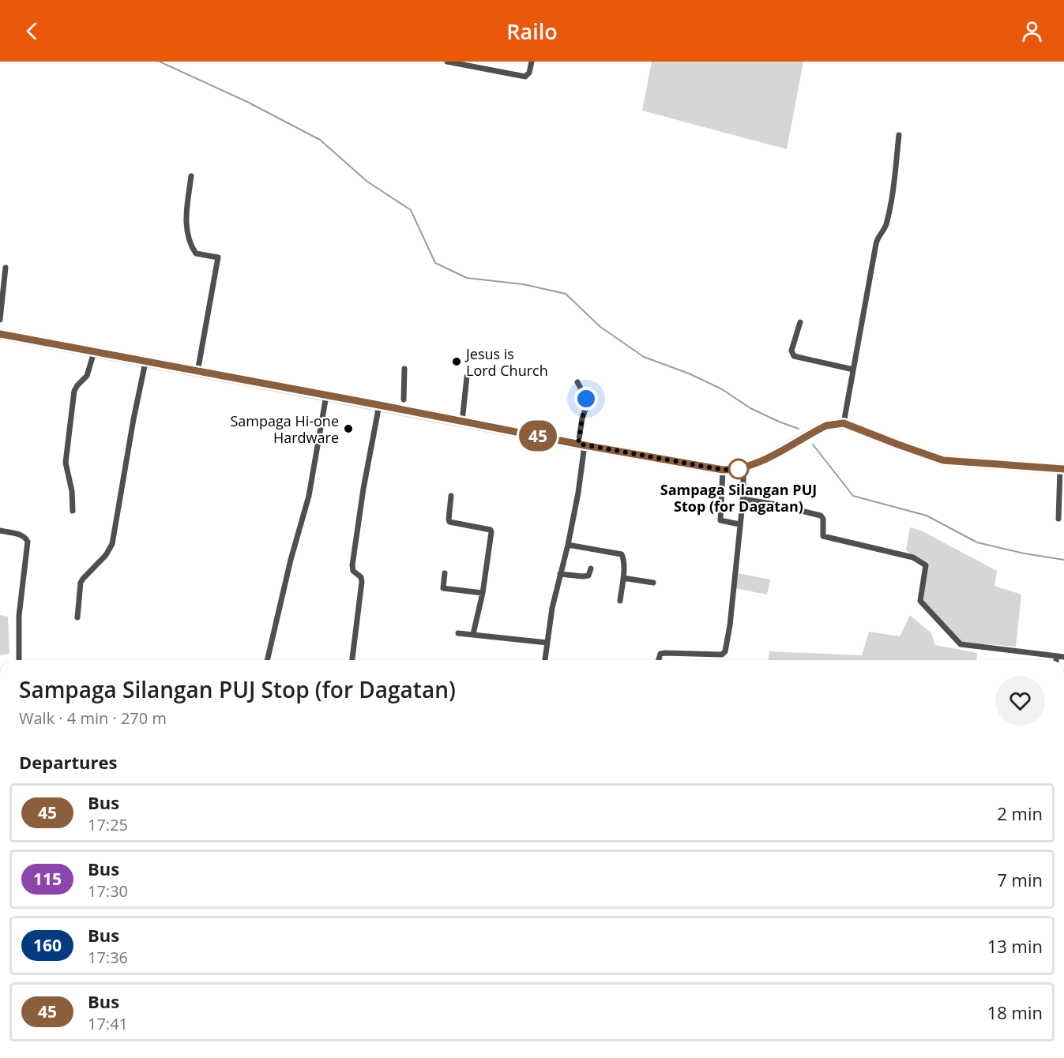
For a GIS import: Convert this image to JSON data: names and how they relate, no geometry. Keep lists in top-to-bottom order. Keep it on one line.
{"places":["Jesus is Lord Church","Sampaga Hi-one Hardware","Sampaga Silangan PUJ Stop (for Dagatan)"],"lines":["bus line 45"],"page":{"header":"Railo","on_map":"45","heading":[["Sampaga Silangan PUJ Stop (for Dagatan)","Walk · 4 min · 270 m"],"Departures"],"list":[{"mark":"45","name":"Bus","note":"17:25","value":"2 min"},{"mark":"115","name":"Bus","note":"17:30","value":"7 min"},{"mark":"160","name":"Bus","note":"17:36","value":"13 min"},{"mark":"45","name":"Bus","note":"17:41","value":"18 min"}]}}
